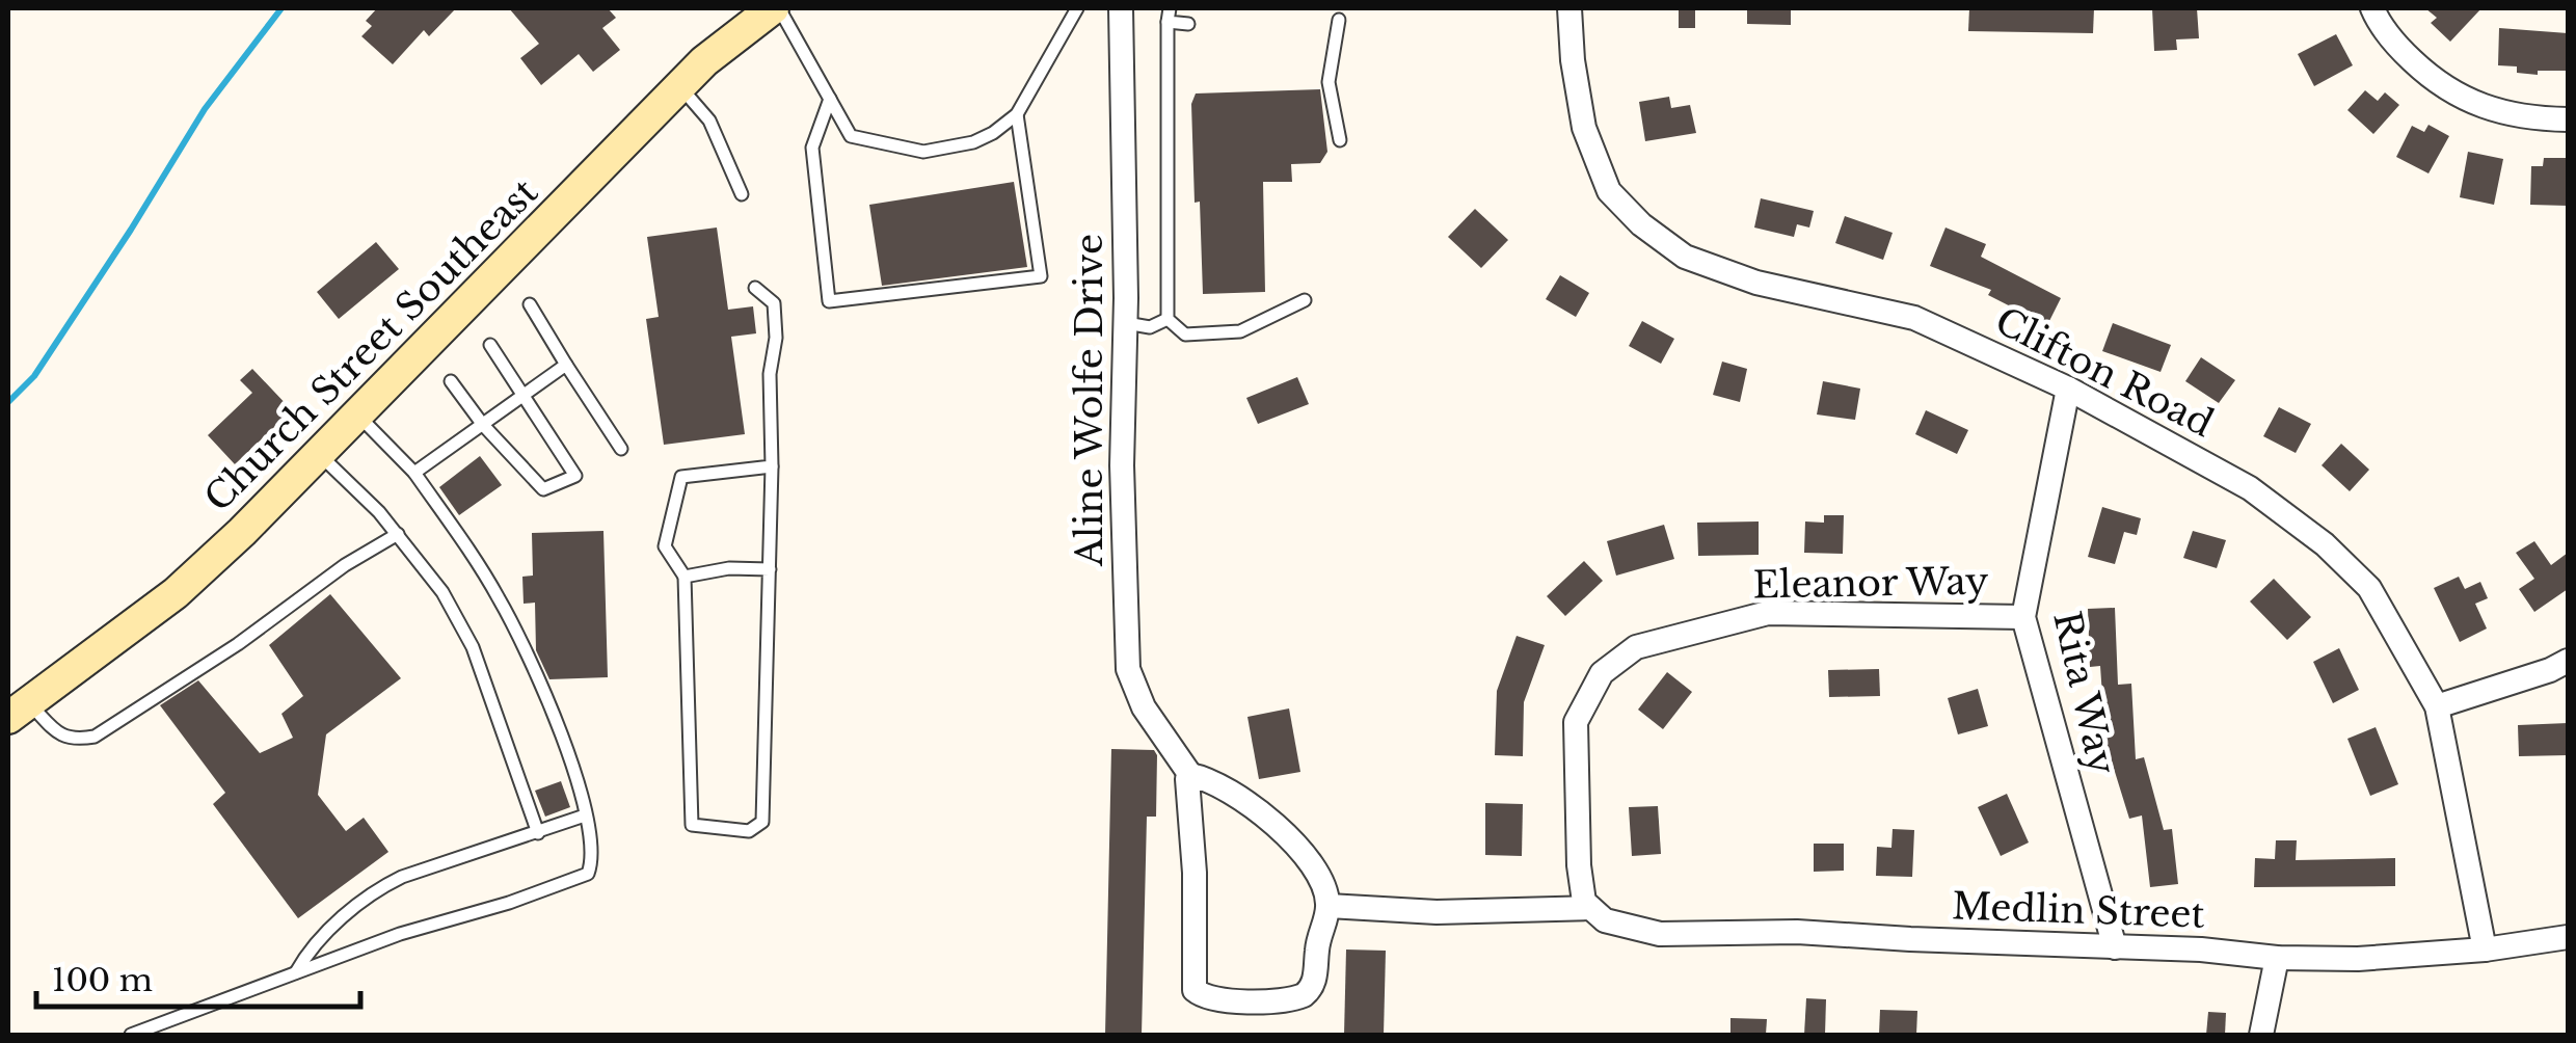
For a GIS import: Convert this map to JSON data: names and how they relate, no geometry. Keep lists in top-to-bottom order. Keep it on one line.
{"streets":{"street":["Church Street Southeast","Clifton Road","Aline Wolfe Drive","Eleanor Way","Rita Way","Medlin Street"]},"crossings":[["Clifton Road","Rita Way"],["Clifton Road","Medlin Street"],["Eleanor Way","Rita Way"],["Eleanor Way","Medlin Street"],["Rita Way","Medlin Street"]],"scale_bar":"100 m"}
